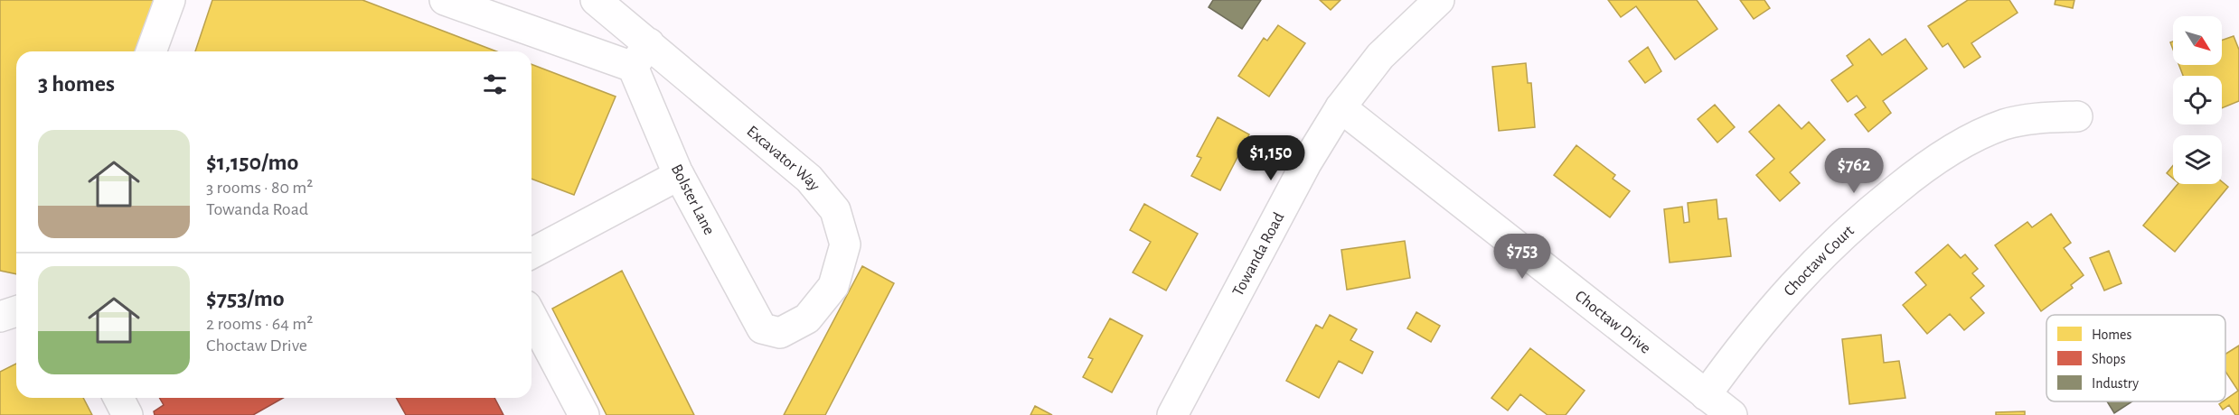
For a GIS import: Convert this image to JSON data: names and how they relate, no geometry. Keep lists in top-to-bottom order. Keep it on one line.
{"streets":{"street":["Excavator Way","Bolster Lane","Towanda Road","Choctaw Court","Choctaw Drive"]},"crossings":[["Excavator Way","Bolster Lane"],["Towanda Road","Choctaw Drive"],["Choctaw Court","Choctaw Drive"]],"legend":["Homes","Shops","Industry"],"north":"bottom right","page":{"heading":"3 homes","list":[{"name":"$1,150/mo","note":"3 rooms · 80 m² · Towanda Road"},{"name":"$753/mo","note":"2 rooms · 64 m² · Choctaw Drive"}],"price":["$1,150","$762","$753"]}}
